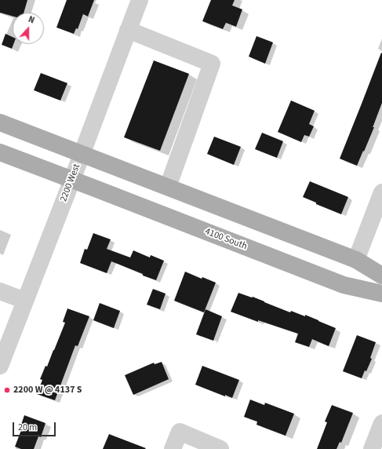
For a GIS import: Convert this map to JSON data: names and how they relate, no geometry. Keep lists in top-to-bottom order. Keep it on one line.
{"streets":{"main road":["4100 South"],"street":["2200 West"]},"crossings":[["2200 West","4100 South"]],"places":["2200 W @ 4137 S"],"scale_bar":"20 m","north":"top"}
